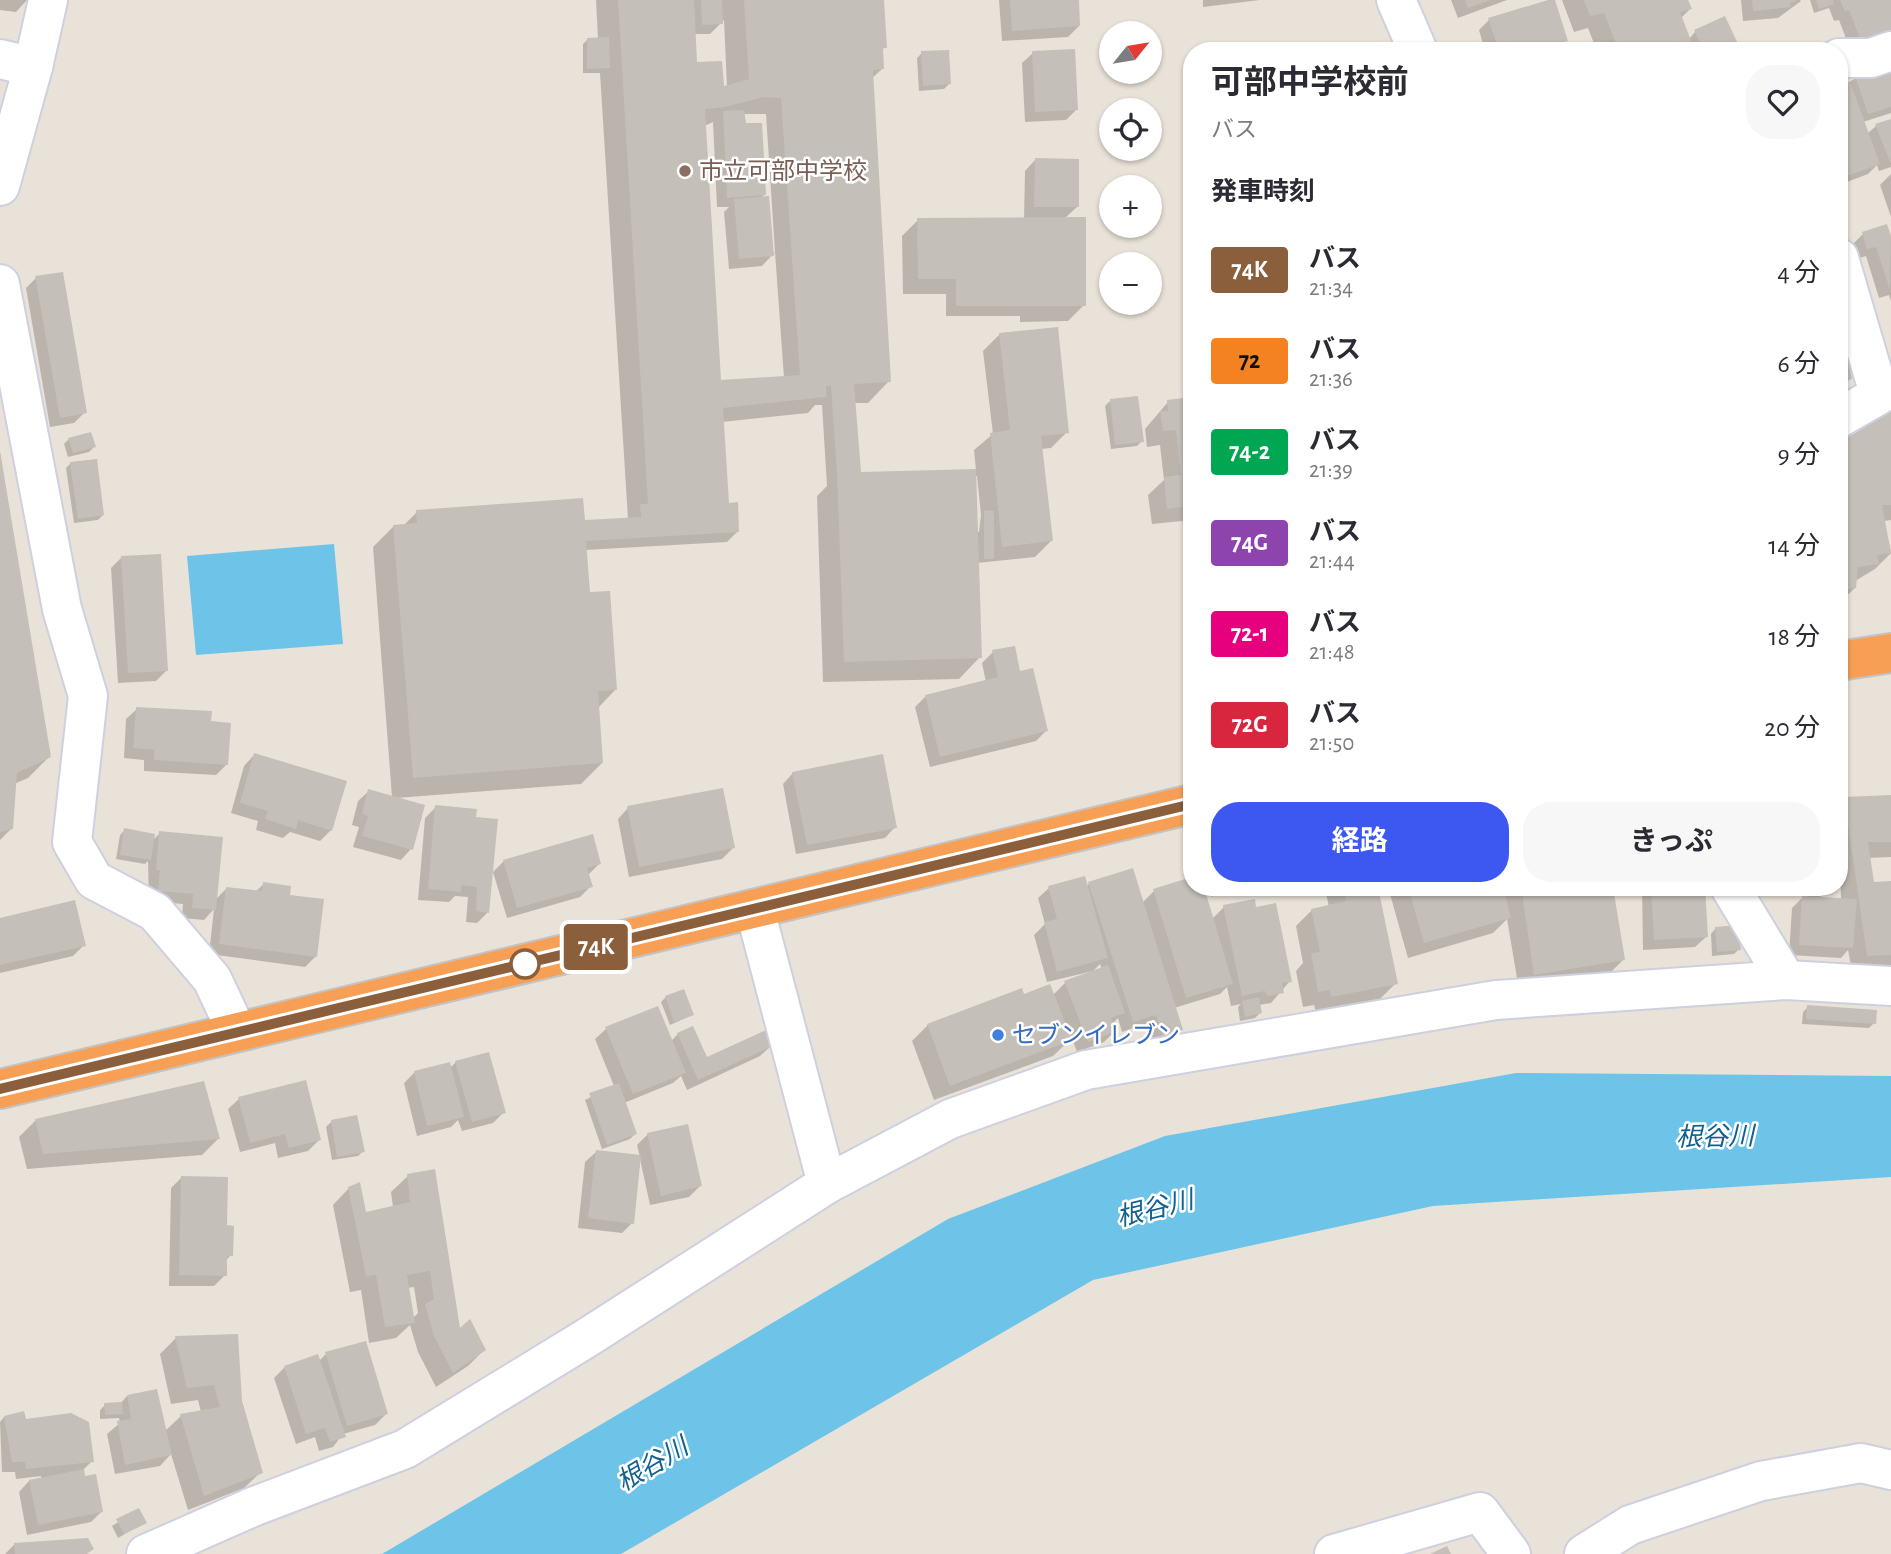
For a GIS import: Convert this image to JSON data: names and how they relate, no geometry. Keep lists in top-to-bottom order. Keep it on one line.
{"water":["根谷川"],"places":["市立可部中学校","セブンイレブン"],"lines":["bus line 74K"],"north":"top right","page":{"on_map":"74K","map_buttons":["+","−"],"heading":[["可部中学校前","バス"],"発車時刻"],"list":[{"mark":"74K","name":"バス","note":"21:34","value":"4 分"},{"mark":"72","name":"バス","note":"21:36","value":"6 分"},{"mark":"74-2","name":"バス","note":"21:39","value":"9 分"},{"mark":"74G","name":"バス","note":"21:44","value":"14 分"},{"mark":"72-1","name":"バス","note":"21:48","value":"18 分"},{"mark":"72G","name":"バス","note":"21:50","value":"20 分"}],"buttons":["経路","きっぷ"]}}
